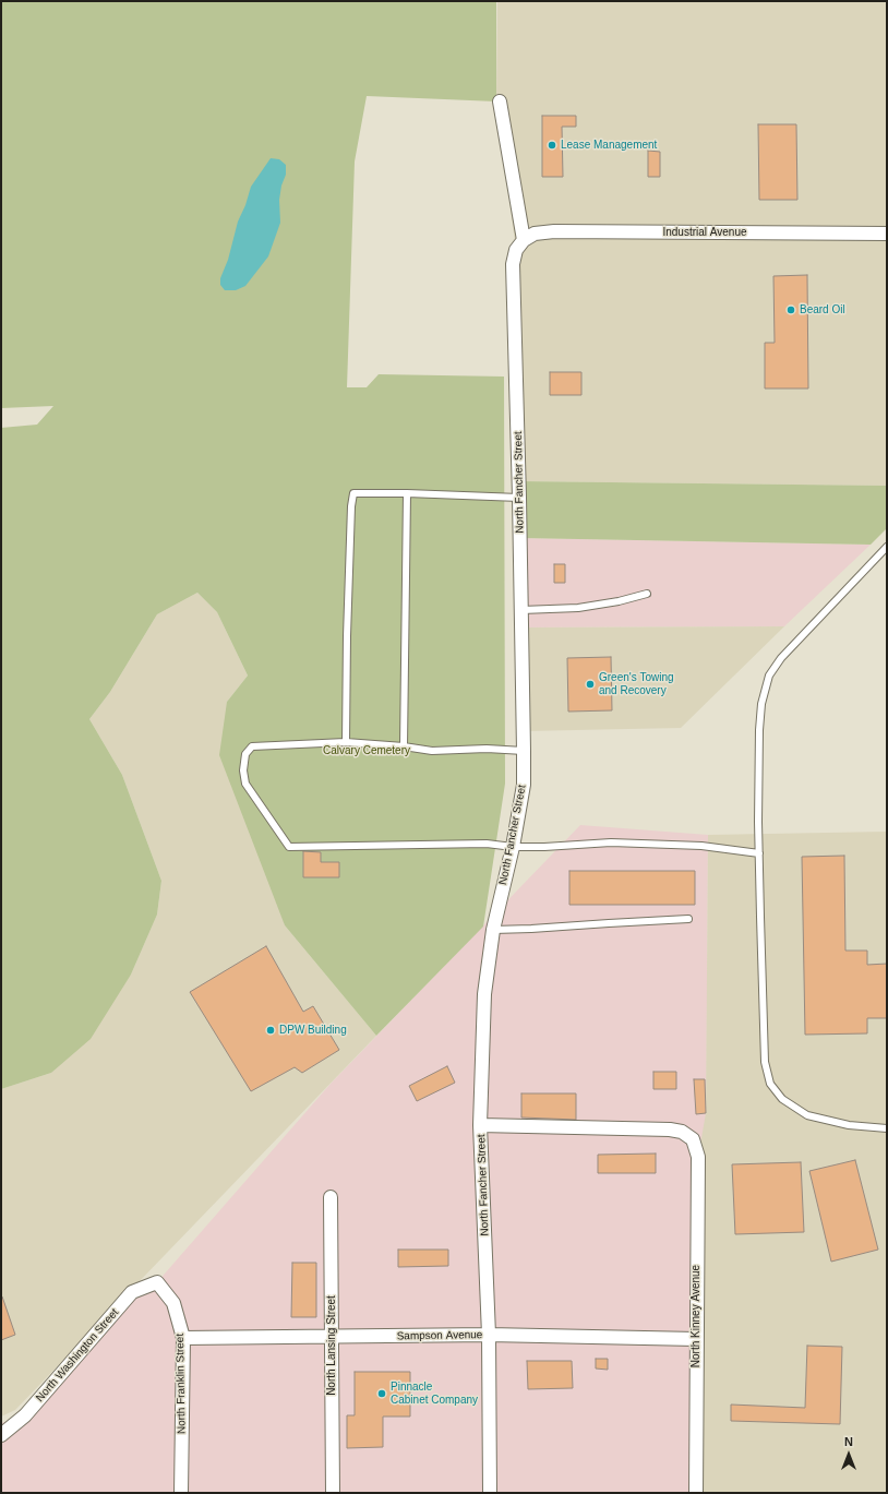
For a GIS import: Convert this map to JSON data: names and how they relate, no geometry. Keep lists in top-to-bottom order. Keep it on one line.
{"streets":{"street":["Industrial Avenue","North Fancher Street","North Kinney Avenue","Sampson Avenue","North Lansing Street","North Washington Street","North Franklin Street"]},"crossings":[["Industrial Avenue","North Fancher Street"],["North Fancher Street","North Kinney Avenue"],["North Fancher Street","Sampson Avenue"],["North Kinney Avenue","Sampson Avenue"],["Sampson Avenue","North Lansing Street"],["Sampson Avenue","North Franklin Street"],["North Washington Street","North Franklin Street"]],"parks":["Calvary Cemetery"],"places":["Lease Management","Beard Oil","Green's Towing and Recovery","DPW Building","Pinnacle Cabinet Company"],"north":"top"}
